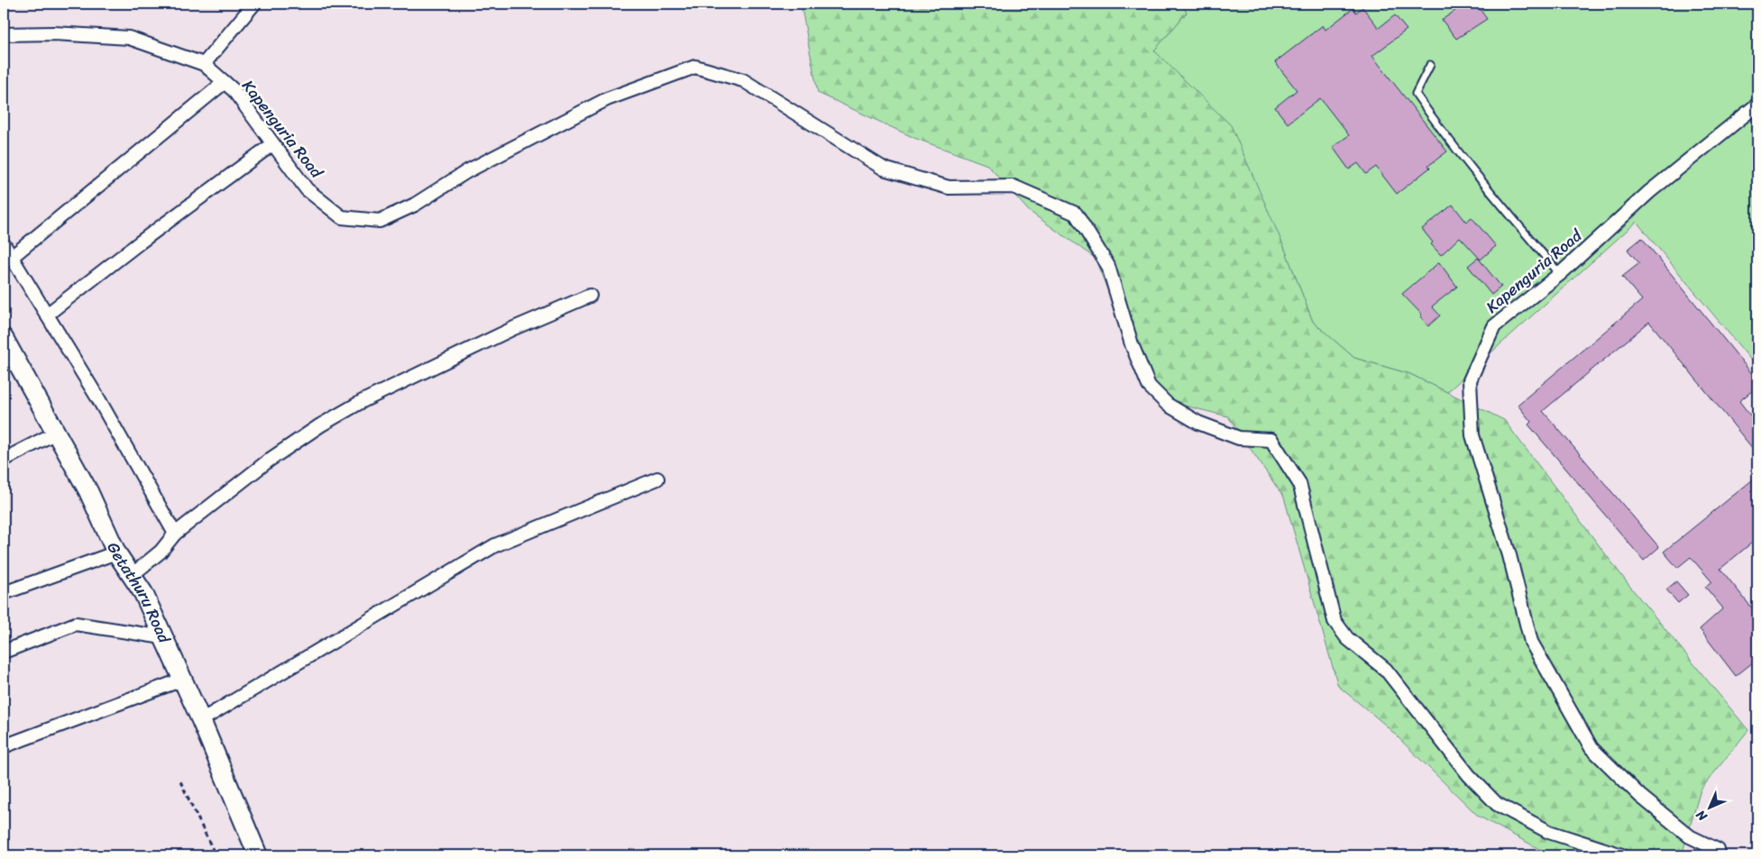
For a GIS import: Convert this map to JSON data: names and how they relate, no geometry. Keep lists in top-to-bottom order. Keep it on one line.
{"streets":{"main road":["Getathuru Road"],"street":["Kapenguria Road"]},"north":"bottom left"}
